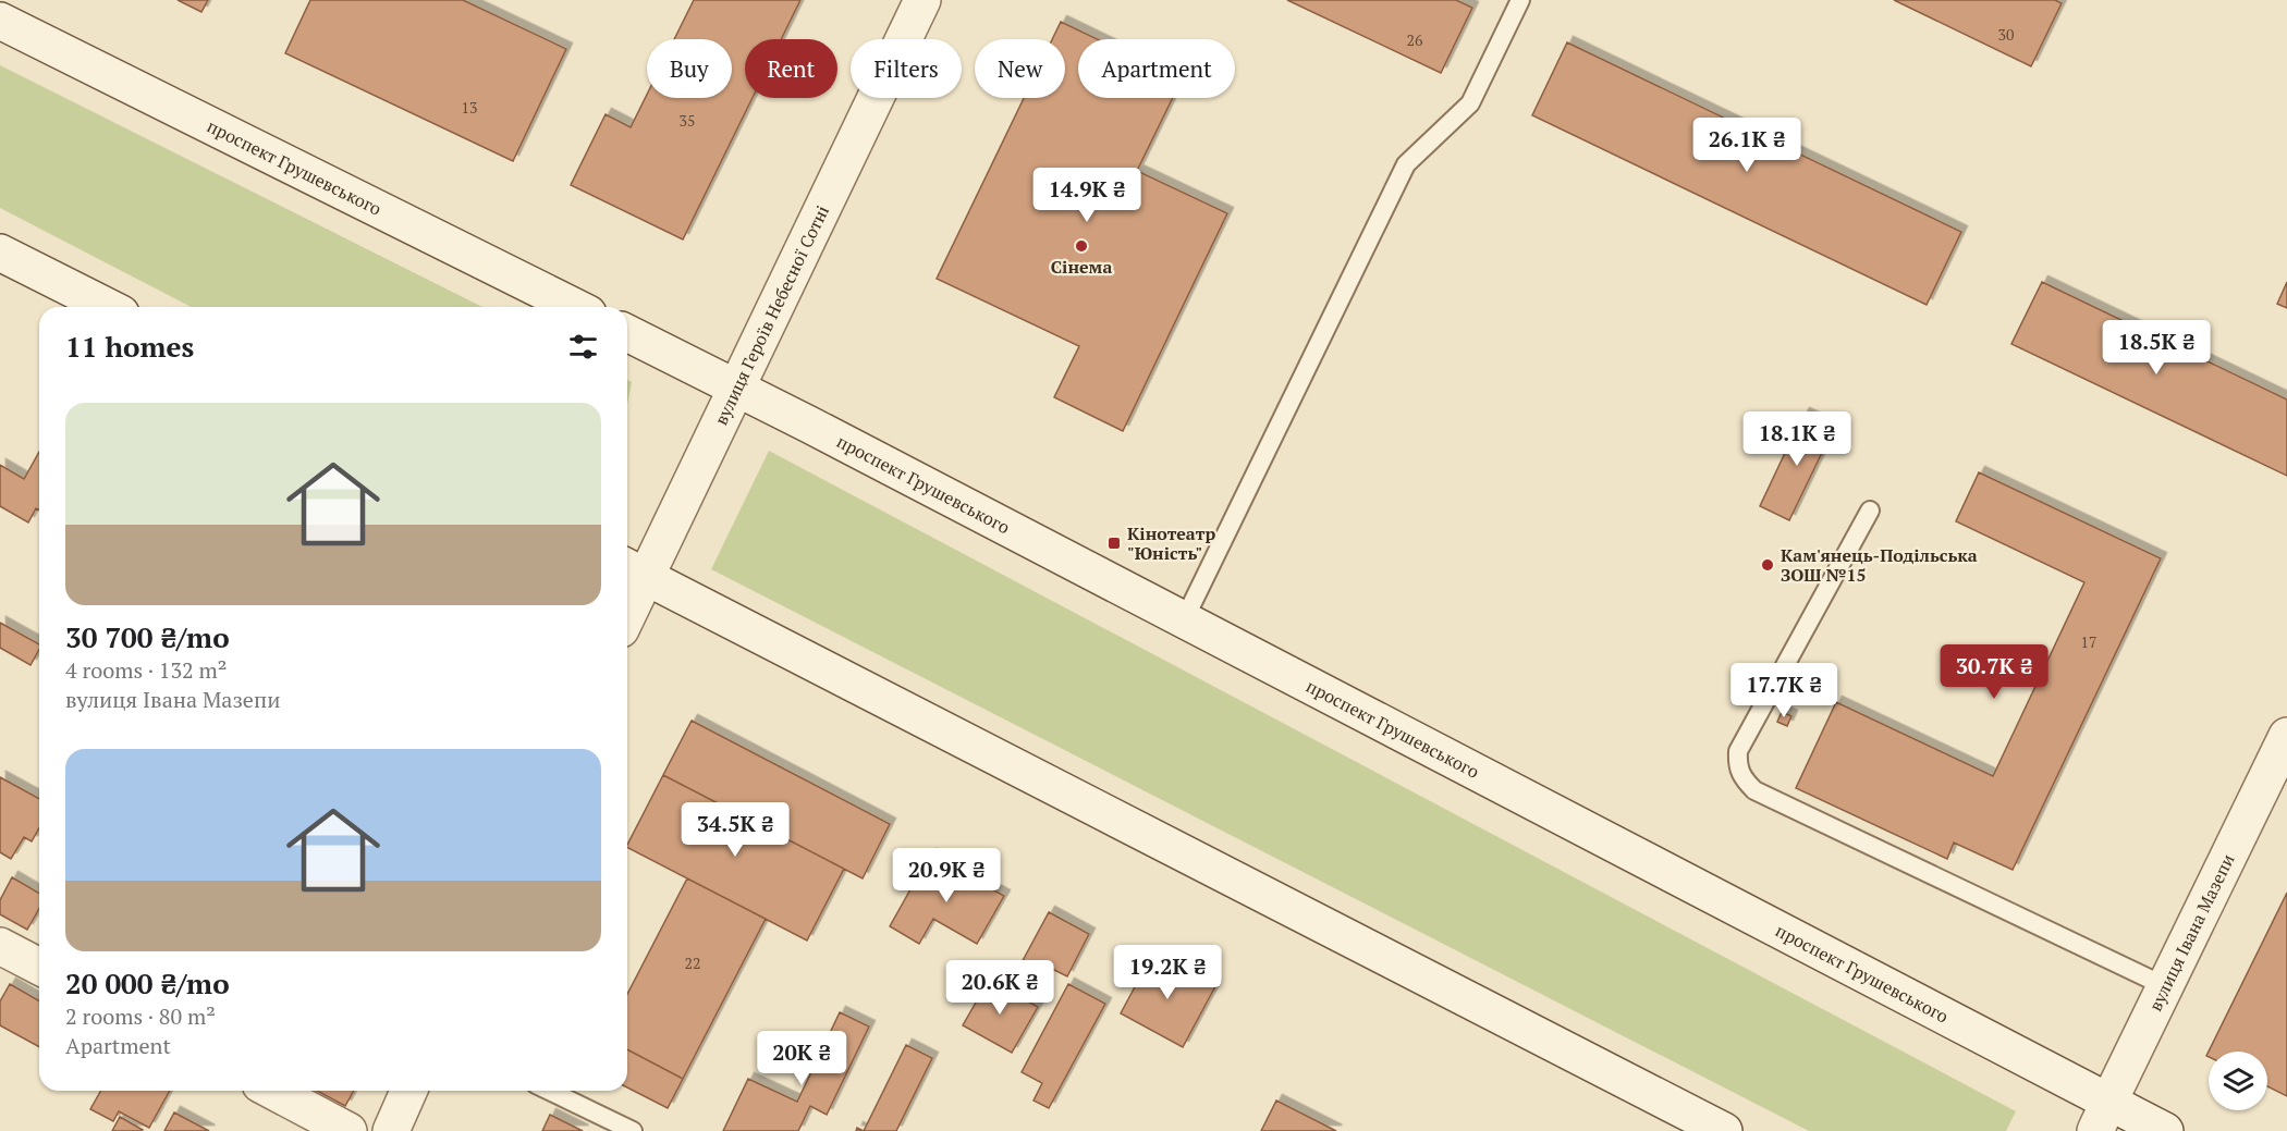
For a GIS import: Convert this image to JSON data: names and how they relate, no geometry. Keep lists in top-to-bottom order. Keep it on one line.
{"streets":{"main road":["проспект Грушевського","вулиця Героїв Небесної Сотні","вулиця Івана Мазепи"]},"crossings":[["проспект Грушевського","вулиця Героїв Небесної Сотні"],["проспект Грушевського","вулиця Івана Мазепи"]],"places":{"other":["Сінема","Кам'янець-Подільська ЗОШ №15"],"transit":["Кінотеатр \"Юність\""]},"house_numbers":["30","26","13","35","17","22"],"page":{"chip":["Buy","Rent","Filters","New","Apartment"],"price":["26.1K ₴","14.9K ₴","18.5K ₴","18.1K ₴","30.7K ₴","17.7K ₴","34.5K ₴","20.9K ₴","19.2K ₴","20.6K ₴","20K ₴"],"heading":"11 homes","list":[{"name":"30 700 ₴/mo","note":"4 rooms · 132 m² · вулиця Івана Мазепи"},{"name":"20 000 ₴/mo","note":"2 rooms · 80 m² · Apartment"}]}}
